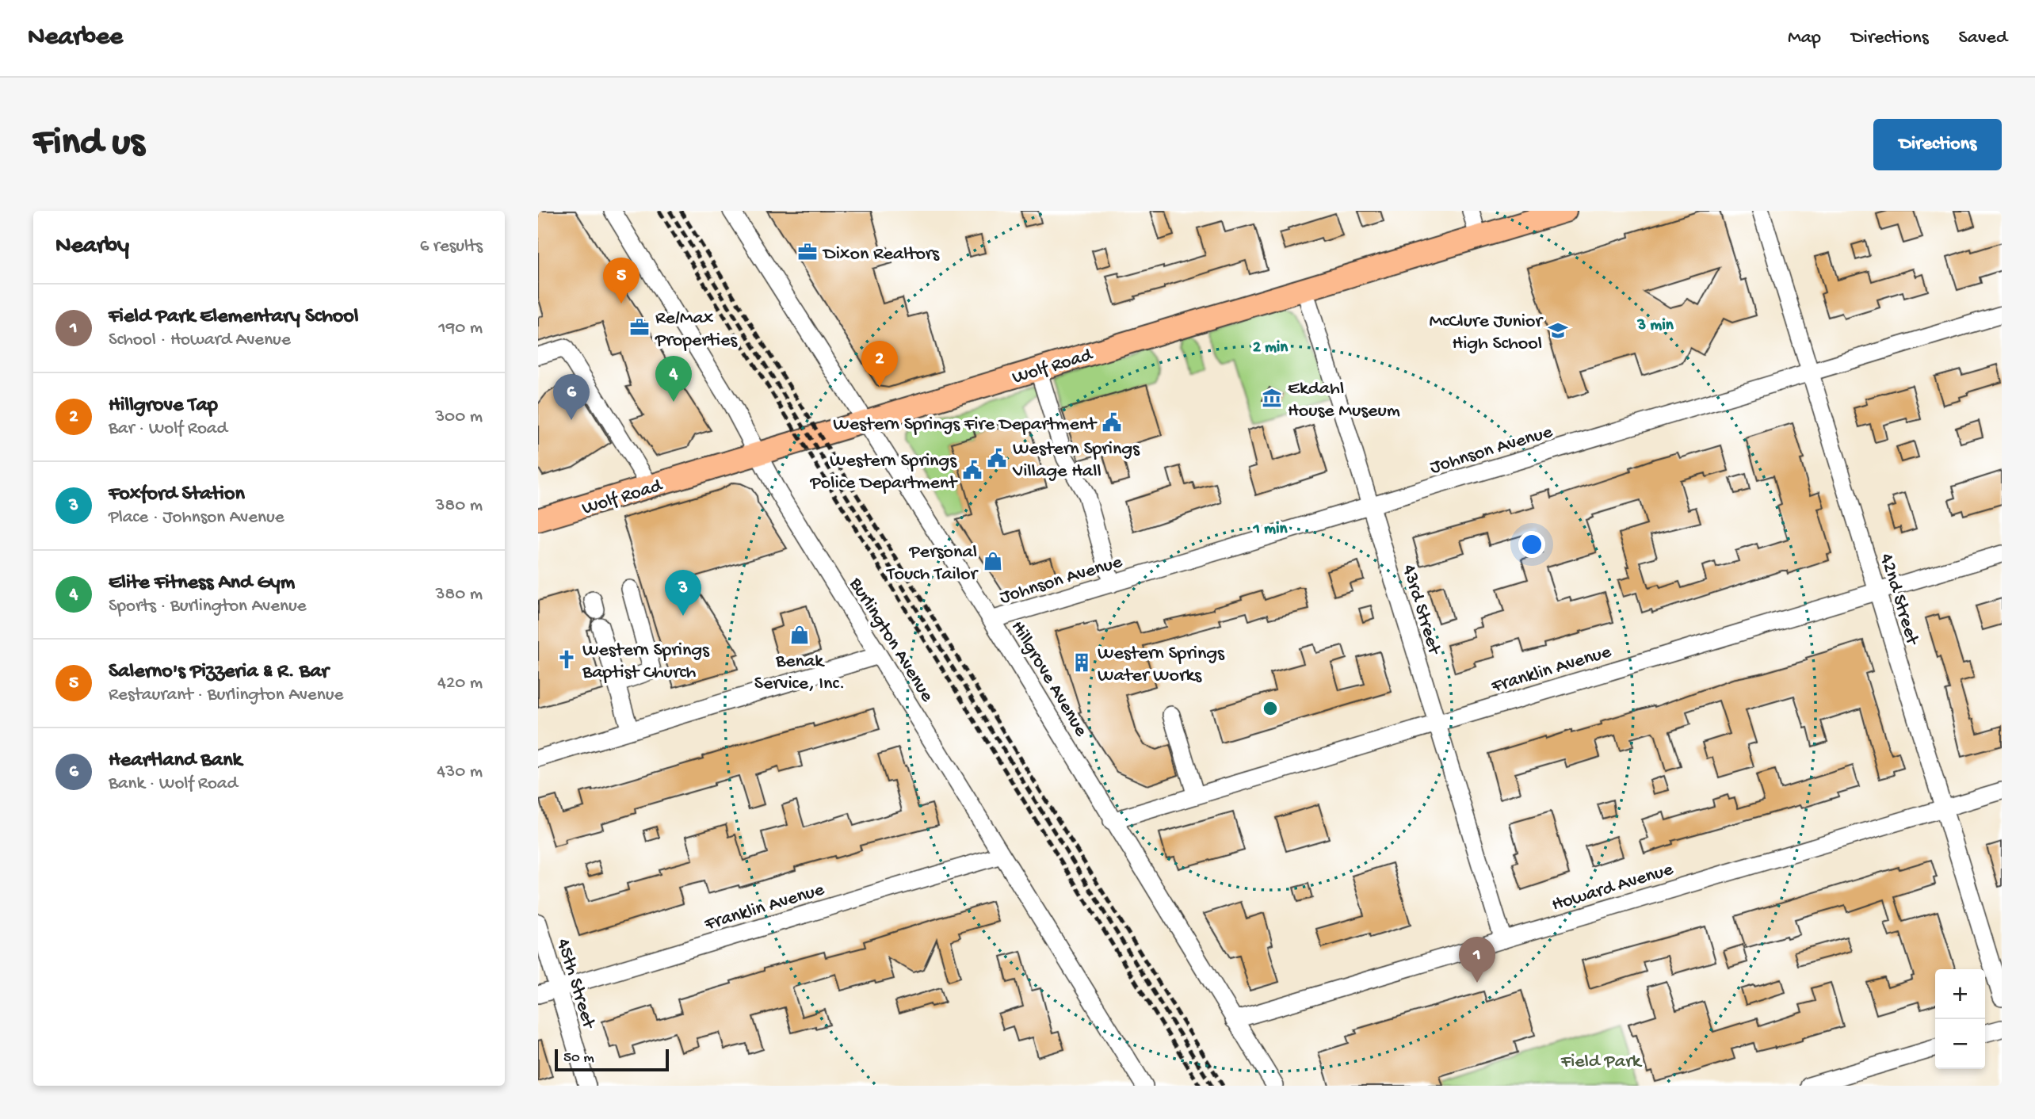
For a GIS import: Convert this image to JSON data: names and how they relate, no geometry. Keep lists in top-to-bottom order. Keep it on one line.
{"streets":{"main road":["Wolf Road"],"street":["Johnson Avenue","42nd Street","43rd Street","Burlington Avenue","Franklin Avenue","Hillgrove Avenue","Howard Avenue","45th Street"]},"crossings":[["Wolf Road","43rd Street"],["Wolf Road","Burlington Avenue"],["Wolf Road","Hillgrove Avenue"],["Johnson Avenue","42nd Street"],["Johnson Avenue","43rd Street"],["Johnson Avenue","Hillgrove Avenue"],["42nd Street","Franklin Avenue"],["42nd Street","Howard Avenue"],["43rd Street","Franklin Avenue"],["43rd Street","Howard Avenue"],["Burlington Avenue","Franklin Avenue"],["Franklin Avenue","Hillgrove Avenue"],["Franklin Avenue","45th Street"],["Hillgrove Avenue","Howard Avenue"]],"parks":["Field Park"],"places":{"office":["Dixon Realtors","Re/Max Properties"],"school or university":["McClure Junior High School"],"museum":["Ekdahl House Museum"],"public building":["Western Springs Fire Department","Western Springs Village Hall","Western Springs Police Department"],"shop":["Personal Touch Tailor","Benak Service, Inc."],"church":["Western Springs Baptist Church"],"building":["Western Springs Water Works"]},"scale_bar":"50 m","page":{"header":"Nearbee","nav":["Map","Directions","Saved"],"buttons":"Directions","title":"Find us","heading":["Nearby","6 results"],"pins":["5","2","4","6","3","1"],"list":[{"mark":"1","name":"Field Park Elementary School","note":"School · Howard Avenue","value":"190 m"},{"mark":"2","name":"Hillgrove Tap","note":"Bar · Wolf Road","value":"300 m"},{"mark":"3","name":"Foxford Station","note":"Place · Johnson Avenue","value":"380 m"},{"mark":"4","name":"Elite Fitness And Gym","note":"Sports · Burlington Avenue","value":"380 m"},{"mark":"5","name":"Salerno's Pizzeria & R. Bar","note":"Restaurant · Burlington Avenue","value":"420 m"},{"mark":"6","name":"Heartland Bank","note":"Bank · Wolf Road","value":"430 m"}],"map_buttons":["+","−"],"scale":"50 m"},"rings":["3 min","2 min","1 min"]}
